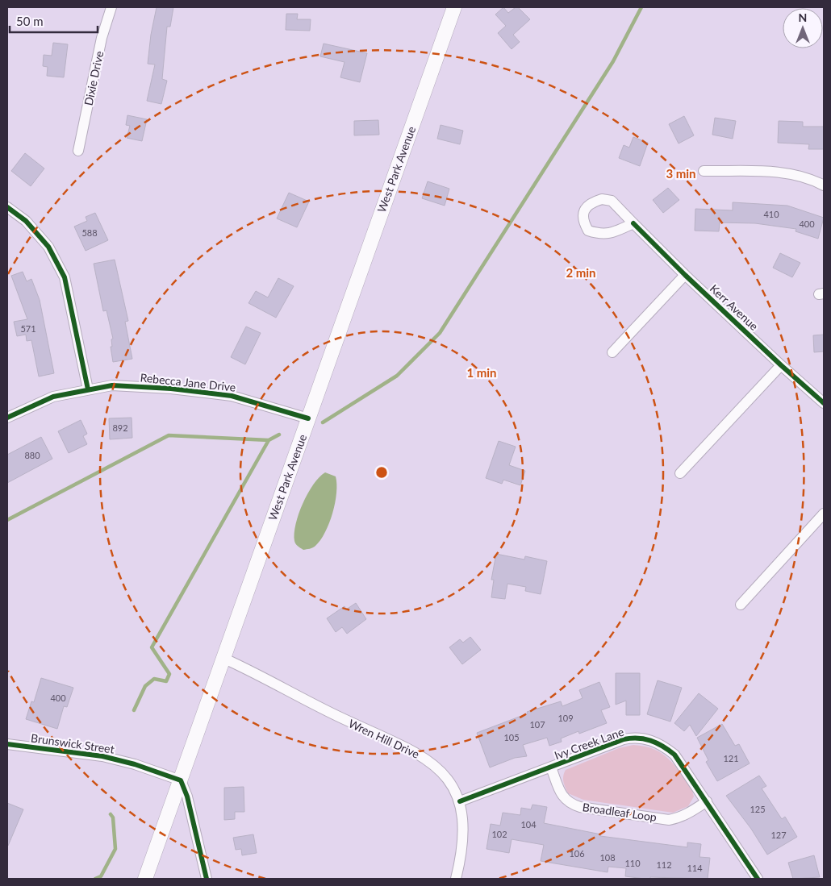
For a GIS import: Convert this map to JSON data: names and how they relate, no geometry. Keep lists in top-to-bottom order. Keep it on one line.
{"streets":{"main road":["West Park Avenue"],"street":["Dixie Drive","Kerr Avenue","Rebecca Jane Drive","Wren Hill Drive","Brunswick Street","Ivy Creek Lane","Broadleaf Loop"]},"crossings":[["West Park Avenue","Rebecca Jane Drive"],["West Park Avenue","Wren Hill Drive"],["West Park Avenue","Brunswick Street"],["Wren Hill Drive","Ivy Creek Lane"],["Ivy Creek Lane","Broadleaf Loop"]],"house_numbers":["410","400","588","571","892","880","400","109","107","105","121","125","104","102","127","106","108","110","112","114"],"scale_bar":"50 m","north":"top","rings":["3 min","2 min","1 min"]}
